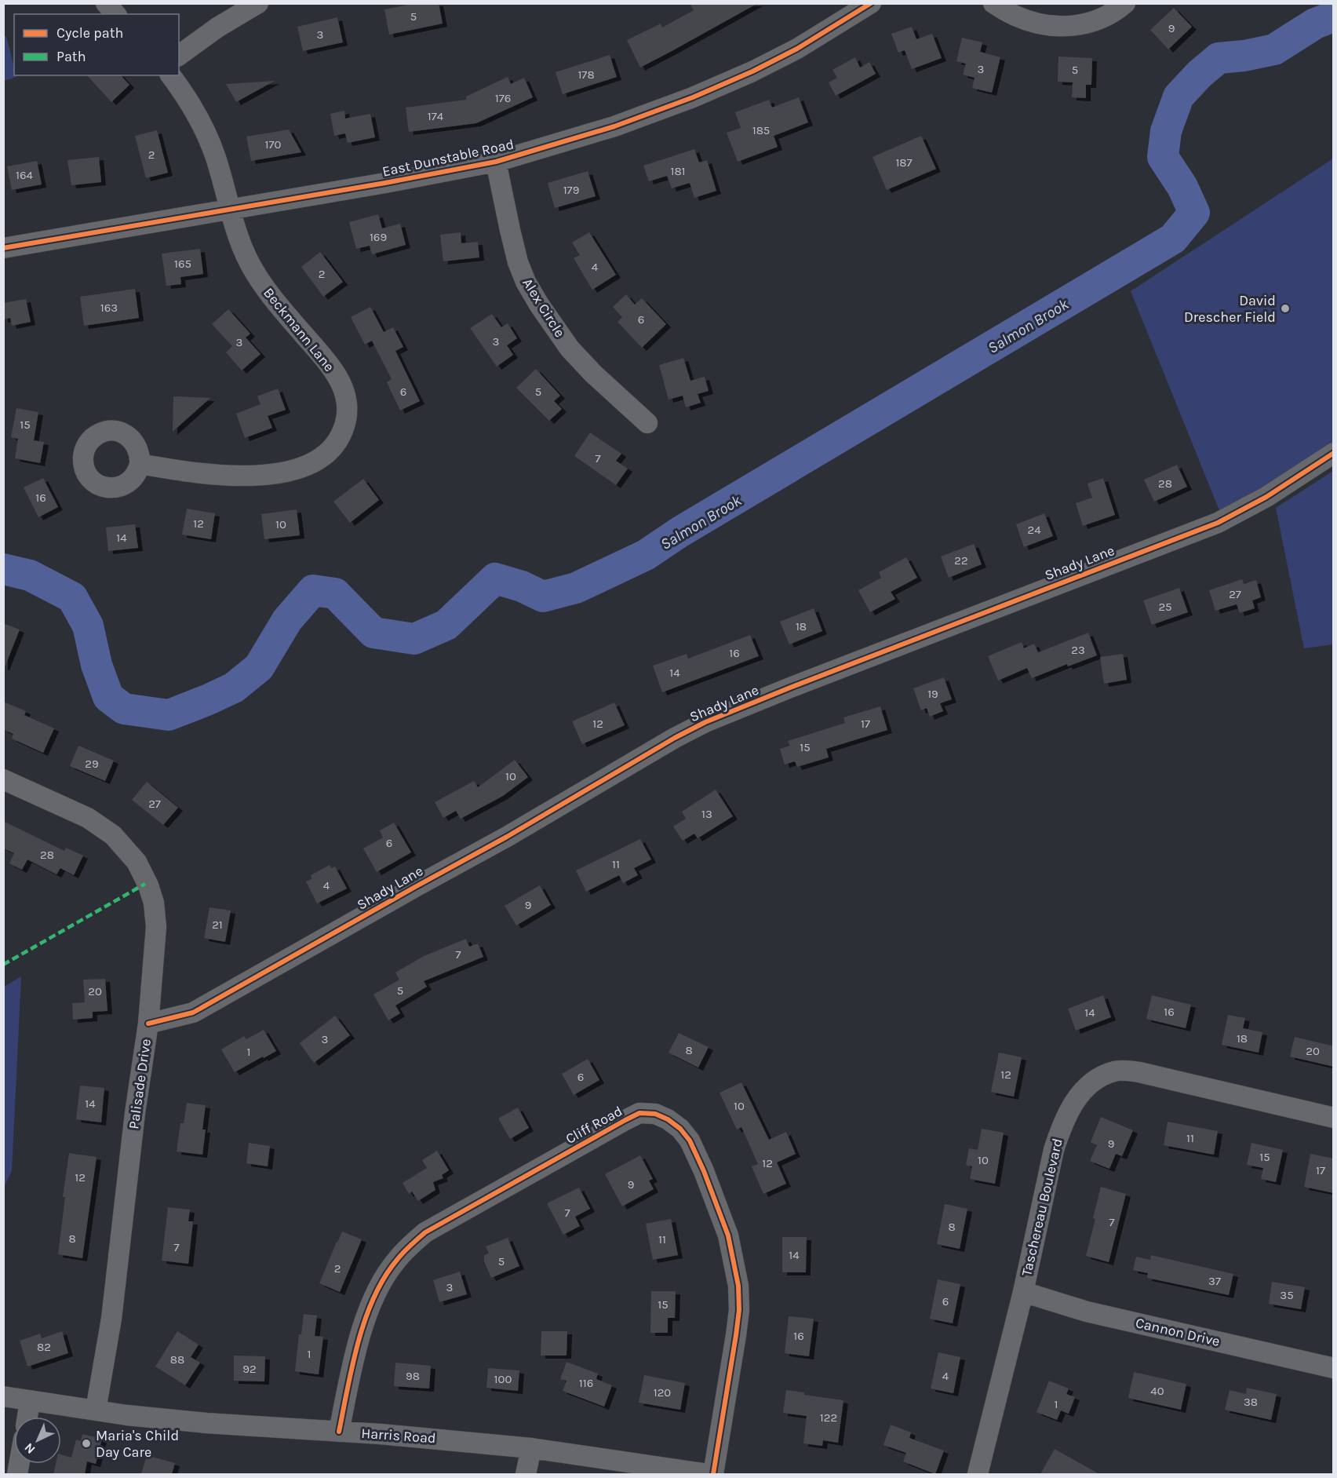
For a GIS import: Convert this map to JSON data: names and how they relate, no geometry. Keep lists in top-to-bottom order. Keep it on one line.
{"streets":{"street":["East Dunstable Road","Alex Circle","Beckmann Lane","Shady Lane","Palisade Drive","Cliff Road","Taschereau Boulevard","Cannon Drive","Harris Road"]},"crossings":[["East Dunstable Road","Alex Circle"],["East Dunstable Road","Beckmann Lane"],["Shady Lane","Palisade Drive"],["Palisade Drive","Harris Road"],["Cliff Road","Harris Road"],["Taschereau Boulevard","Cannon Drive"]],"water":["Salmon Brook"],"places":["David Drescher Field","Maria's Child Day Care"],"house_numbers":["5","9","3","3","5","178","176","174","185","170","2","187","181","164","179","169","165","4","2","163","6","3","3","6","5","15","7","28","16","12","10","24","14","22","27","25","18","23","16","14","19","12","17","15","29","10","27","13","6","28","11","4","9","21","7","5","20","16","14","18","3","8","20","1","12","6","14","10","11","9","15","10","12","17","12","9","7","7","8","8","11","7","14","5","2","37","3","35","6","15","16","82","1","88","92","98","4","100","116","40","120","38","1","122"],"legend":["Cycle path","Path"],"north":"bottom left"}
